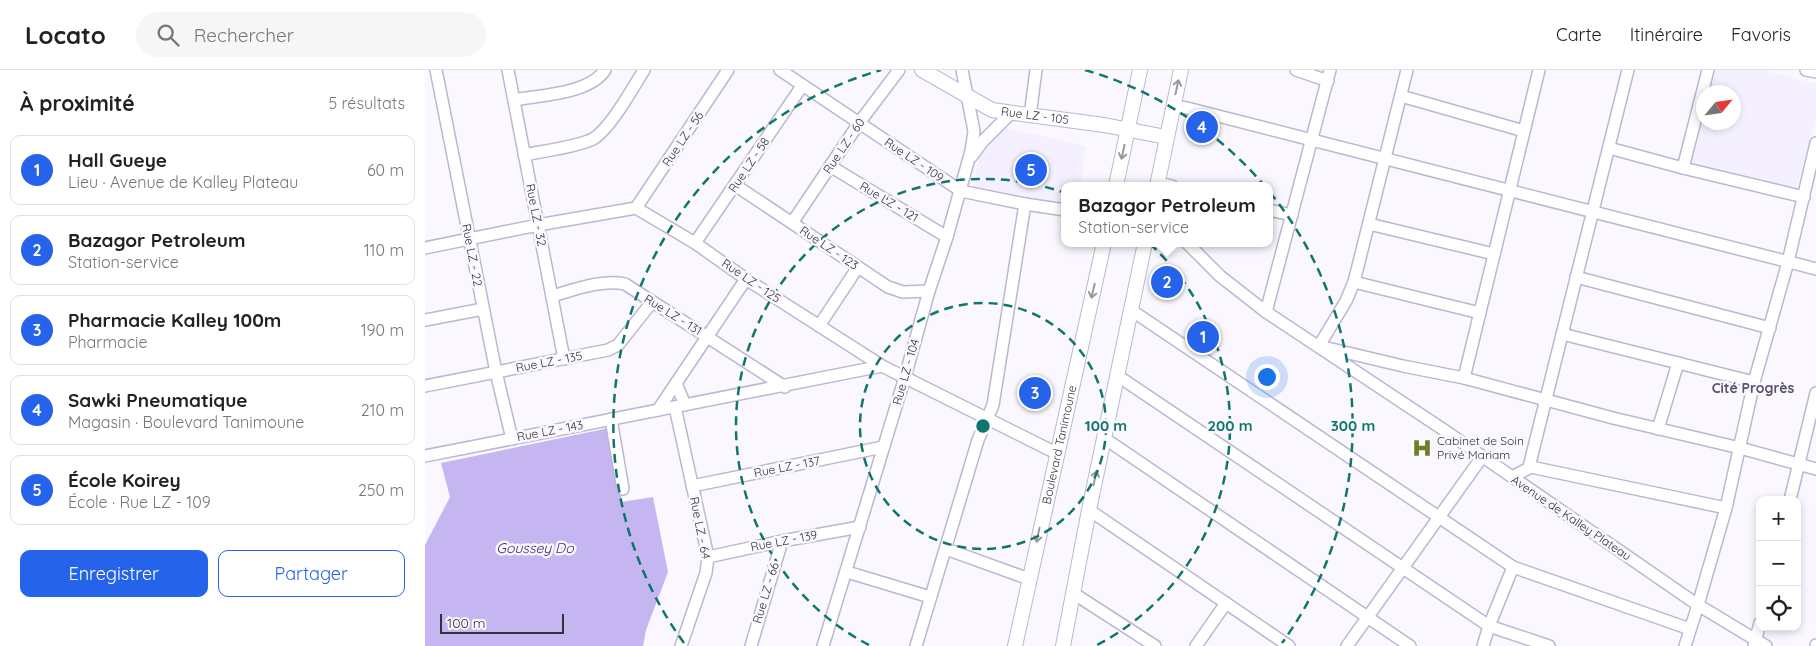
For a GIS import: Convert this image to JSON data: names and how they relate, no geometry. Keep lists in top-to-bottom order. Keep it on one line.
{"streets":{"main road":["Rue LZ - 105","Boulevard Tanimoune"],"street":["Rue LZ - 56","Rue LZ - 60","Rue LZ - 109","Rue LZ - 58","Rue LZ - 121","Rue LZ - 32","Rue LZ - 123","Rue LZ - 22","Rue LZ - 125","Rue LZ - 131","Rue LZ - 135","Rue LZ - 104","Rue LZ - 143","Rue LZ - 137","Avenue de Kalley Plateau","Rue LZ - 64","Rue LZ - 139","Rue LZ - 66"]},"crossings":[["Rue LZ - 105","Rue LZ - 104"],["Rue LZ - 56","Rue LZ - 125"],["Rue LZ - 60","Rue LZ - 109"],["Rue LZ - 60","Rue LZ - 121"],["Rue LZ - 60","Rue LZ - 123"],["Rue LZ - 109","Rue LZ - 58"],["Rue LZ - 109","Rue LZ - 104"],["Rue LZ - 58","Rue LZ - 123"],["Rue LZ - 58","Rue LZ - 125"],["Rue LZ - 121","Rue LZ - 104"],["Rue LZ - 32","Rue LZ - 131"],["Rue LZ - 32","Rue LZ - 135"],["Rue LZ - 123","Rue LZ - 104"],["Rue LZ - 22","Rue LZ - 135"],["Rue LZ - 22","Rue LZ - 143"],["Rue LZ - 125","Rue LZ - 104"],["Rue LZ - 125","Boulevard Tanimoune"],["Rue LZ - 131","Rue LZ - 135"],["Rue LZ - 104","Rue LZ - 137"],["Rue LZ - 104","Rue LZ - 139"],["Rue LZ - 143","Rue LZ - 64"],["Rue LZ - 137","Rue LZ - 64"],["Rue LZ - 64","Rue LZ - 139"],["Rue LZ - 139","Rue LZ - 66"]],"districts":["Cité Progrès"],"water":["Goussey Do"],"places":{"hospital":["Cabinet de Soin Privé Mariam"]},"scale_bar":"100 m","north":"top right","page":{"header":"Locato","search":"Rechercher","nav":["Carte","Itinéraire","Favoris"],"heading":["À proximité","5 résultats"],"pins":["4","5","2","1","3"],"list":[{"mark":"1","name":"Hall Gueye","note":"Lieu · Avenue de Kalley Plateau","value":"60 m"},{"mark":"2","name":"Bazagor Petroleum","note":"Station-service","value":"110 m"},{"mark":"3","name":"Pharmacie Kalley 100m","note":"Pharmacie","value":"190 m"},{"mark":"4","name":"Sawki Pneumatique","note":"Magasin · Boulevard Tanimoune","value":"210 m"},{"mark":"5","name":"École Koirey","note":"École · Rue LZ - 109","value":"250 m"}],"popup":["Bazagor Petroleum","Station-service"],"map_buttons":["+","−"],"buttons":["Enregistrer","Partager"],"scale":"100 m"},"rings":["100 m","200 m","300 m"]}
